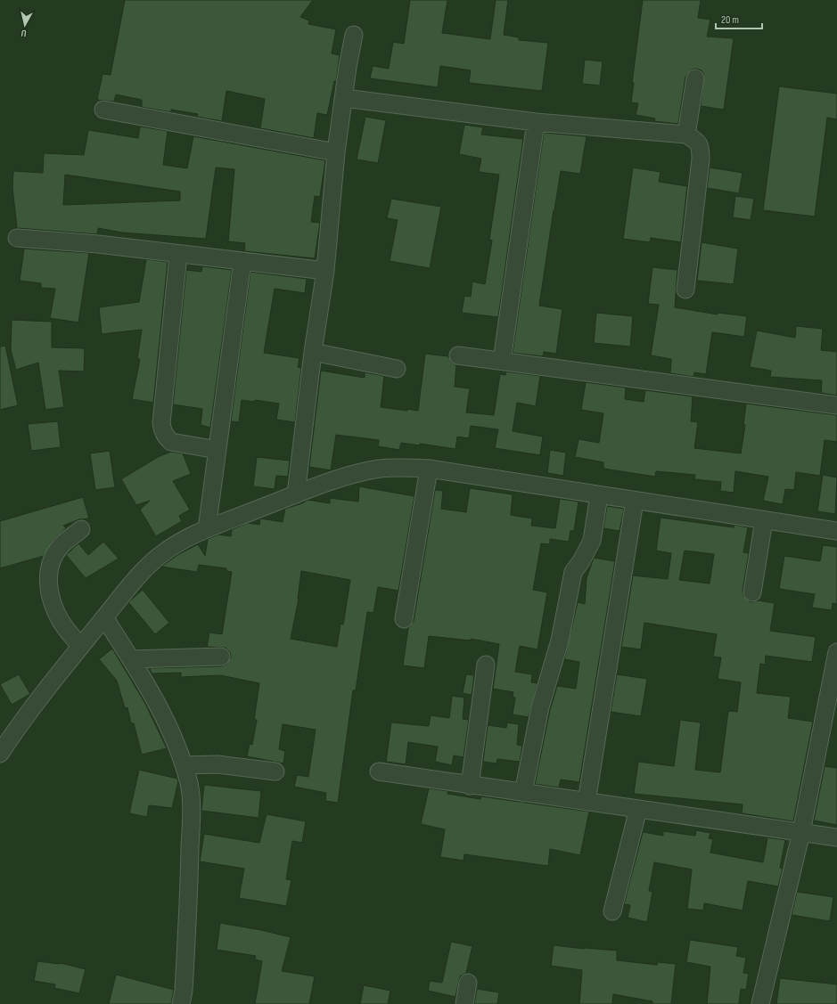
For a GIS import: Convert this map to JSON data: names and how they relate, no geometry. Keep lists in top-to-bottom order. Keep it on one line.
{"scale_bar":"20 m","north":"bottom"}
